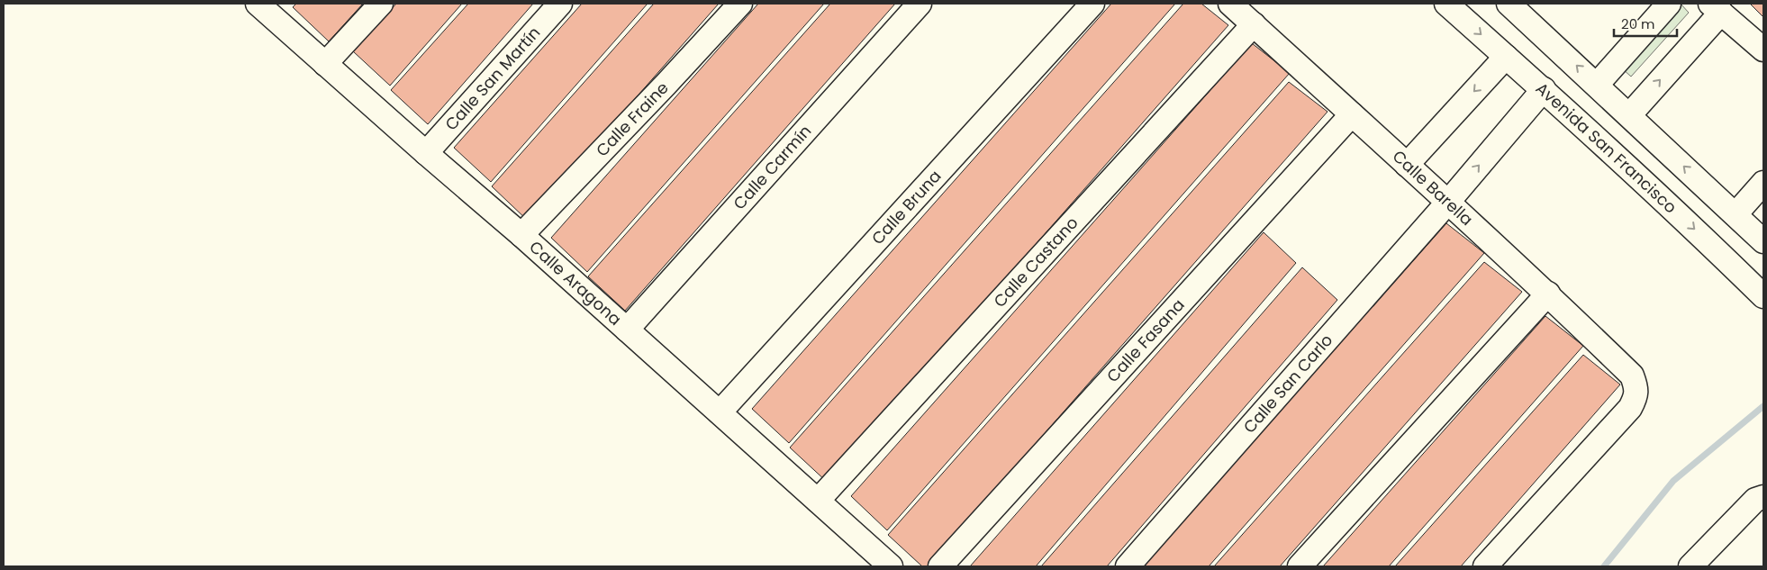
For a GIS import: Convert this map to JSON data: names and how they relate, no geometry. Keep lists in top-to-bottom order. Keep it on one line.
{"streets":{"street":["Calle San Martín","Calle Fraine","Avenida San Francisco","Calle Carmín","Calle Barella","Calle Bruna","Calle Castano","Calle Aragona","Calle Fasana","Calle San Carlo"]},"crossings":[["Calle San Martín","Calle Aragona"],["Calle Fraine","Calle Aragona"],["Avenida San Francisco","Calle San Carlo"],["Calle Carmín","Calle Aragona"],["Calle Barella","Calle Castano"],["Calle Barella","Calle Fasana"],["Calle Barella","Calle San Carlo"],["Calle Bruna","Calle Aragona"],["Calle Castano","Calle Aragona"]],"scale_bar":"20 m"}
